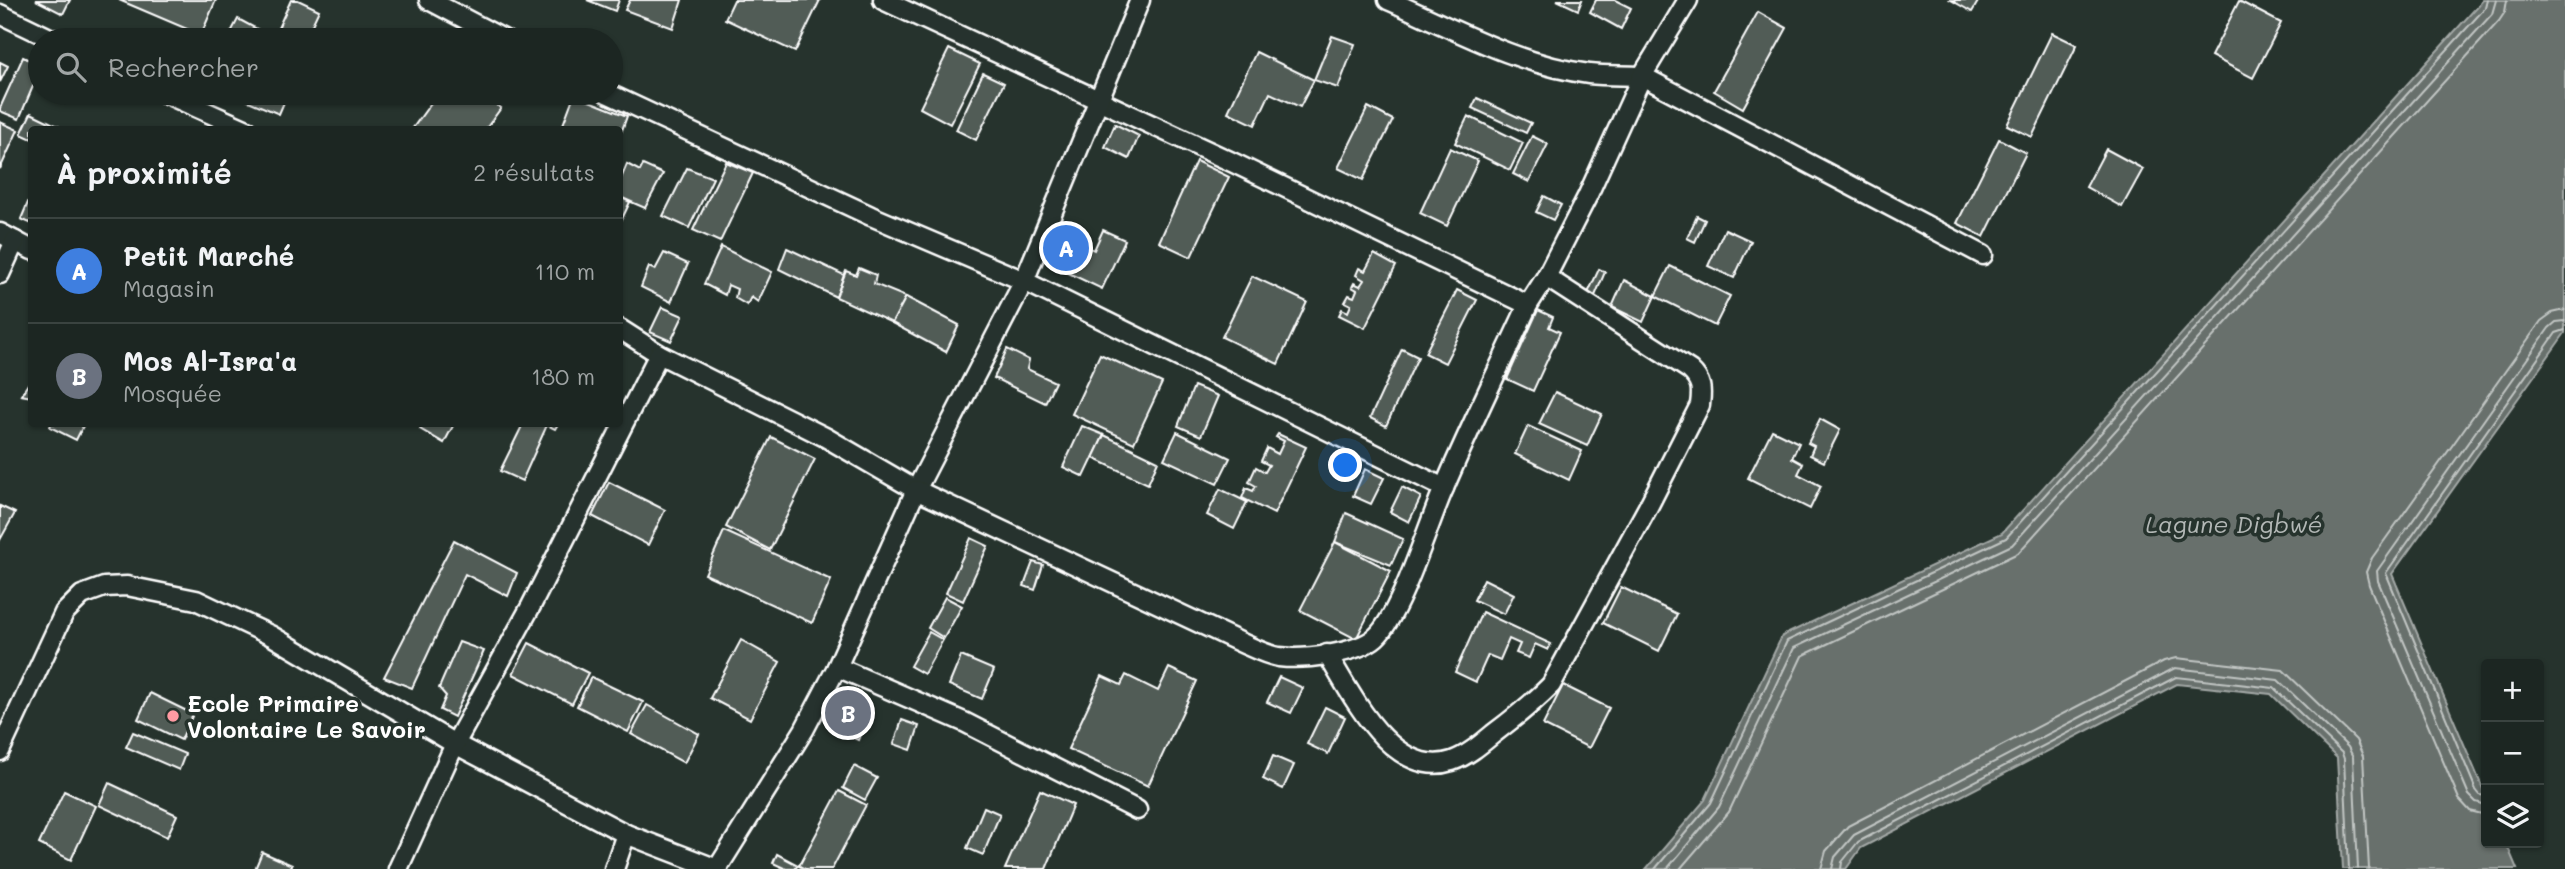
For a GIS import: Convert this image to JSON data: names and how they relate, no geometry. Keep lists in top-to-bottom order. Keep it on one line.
{"water":["Lagune Digbwé"],"places":["Ecole Primaire Volontaire Le Savoir"],"page":{"search":"Rechercher","heading":["À proximité","2 résultats"],"list":[{"mark":"A","name":"Petit Marché","note":"Magasin","value":"110 m"},{"mark":"B","name":"Mos Al-Isra'a","note":"Mosquée","value":"180 m"}],"pins":["A","B"],"map_buttons":["+","−"]}}
